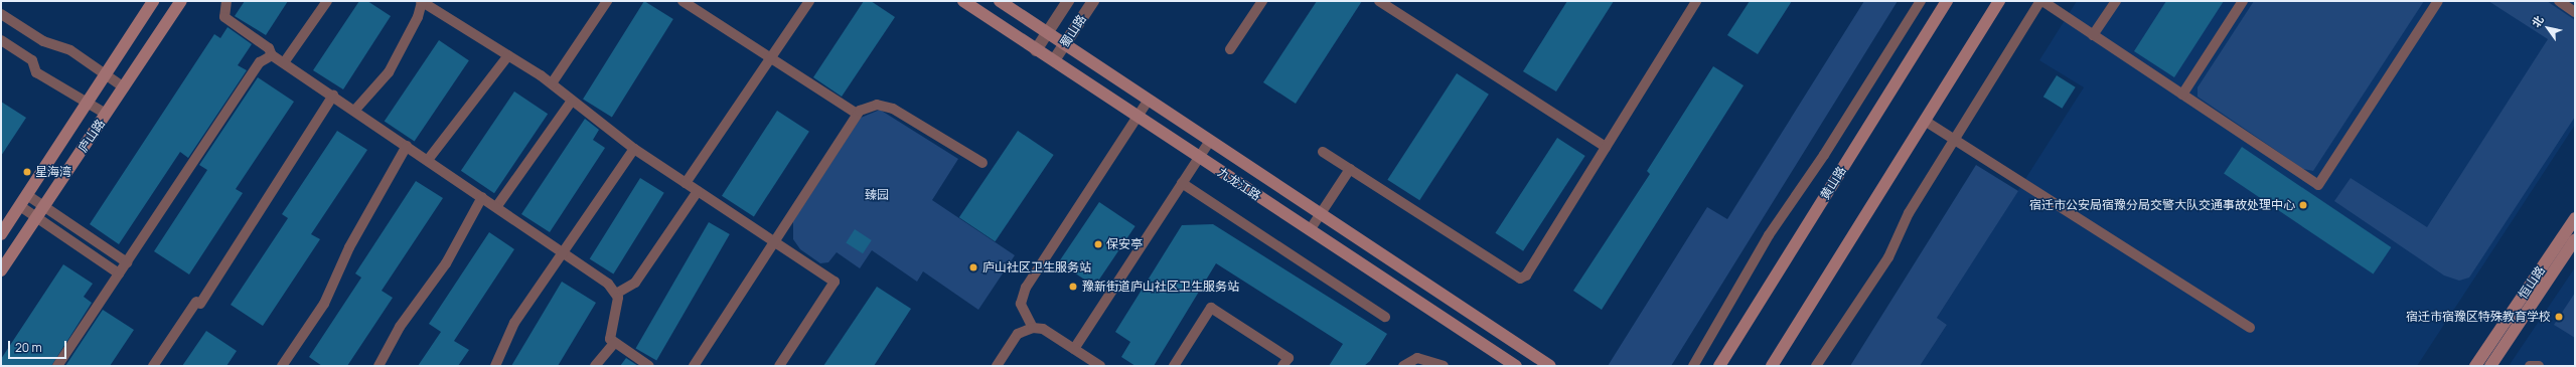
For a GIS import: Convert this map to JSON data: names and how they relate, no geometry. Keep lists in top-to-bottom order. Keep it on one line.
{"streets":{"street":["蜀山路","庐山路","黄山路","九龙江路","恒山路"]},"crossings":[["蜀山路","九龙江路"]],"parks":["臻园"],"places":["星海湾","宿迁市公安局宿豫分局交警大队交通事故处理中心","保安亭","庐山社区卫生服务站","豫新街道庐山社区卫生服务站","宿迁市宿豫区特殊教育学校"],"scale_bar":"20 m","north":"top left"}
